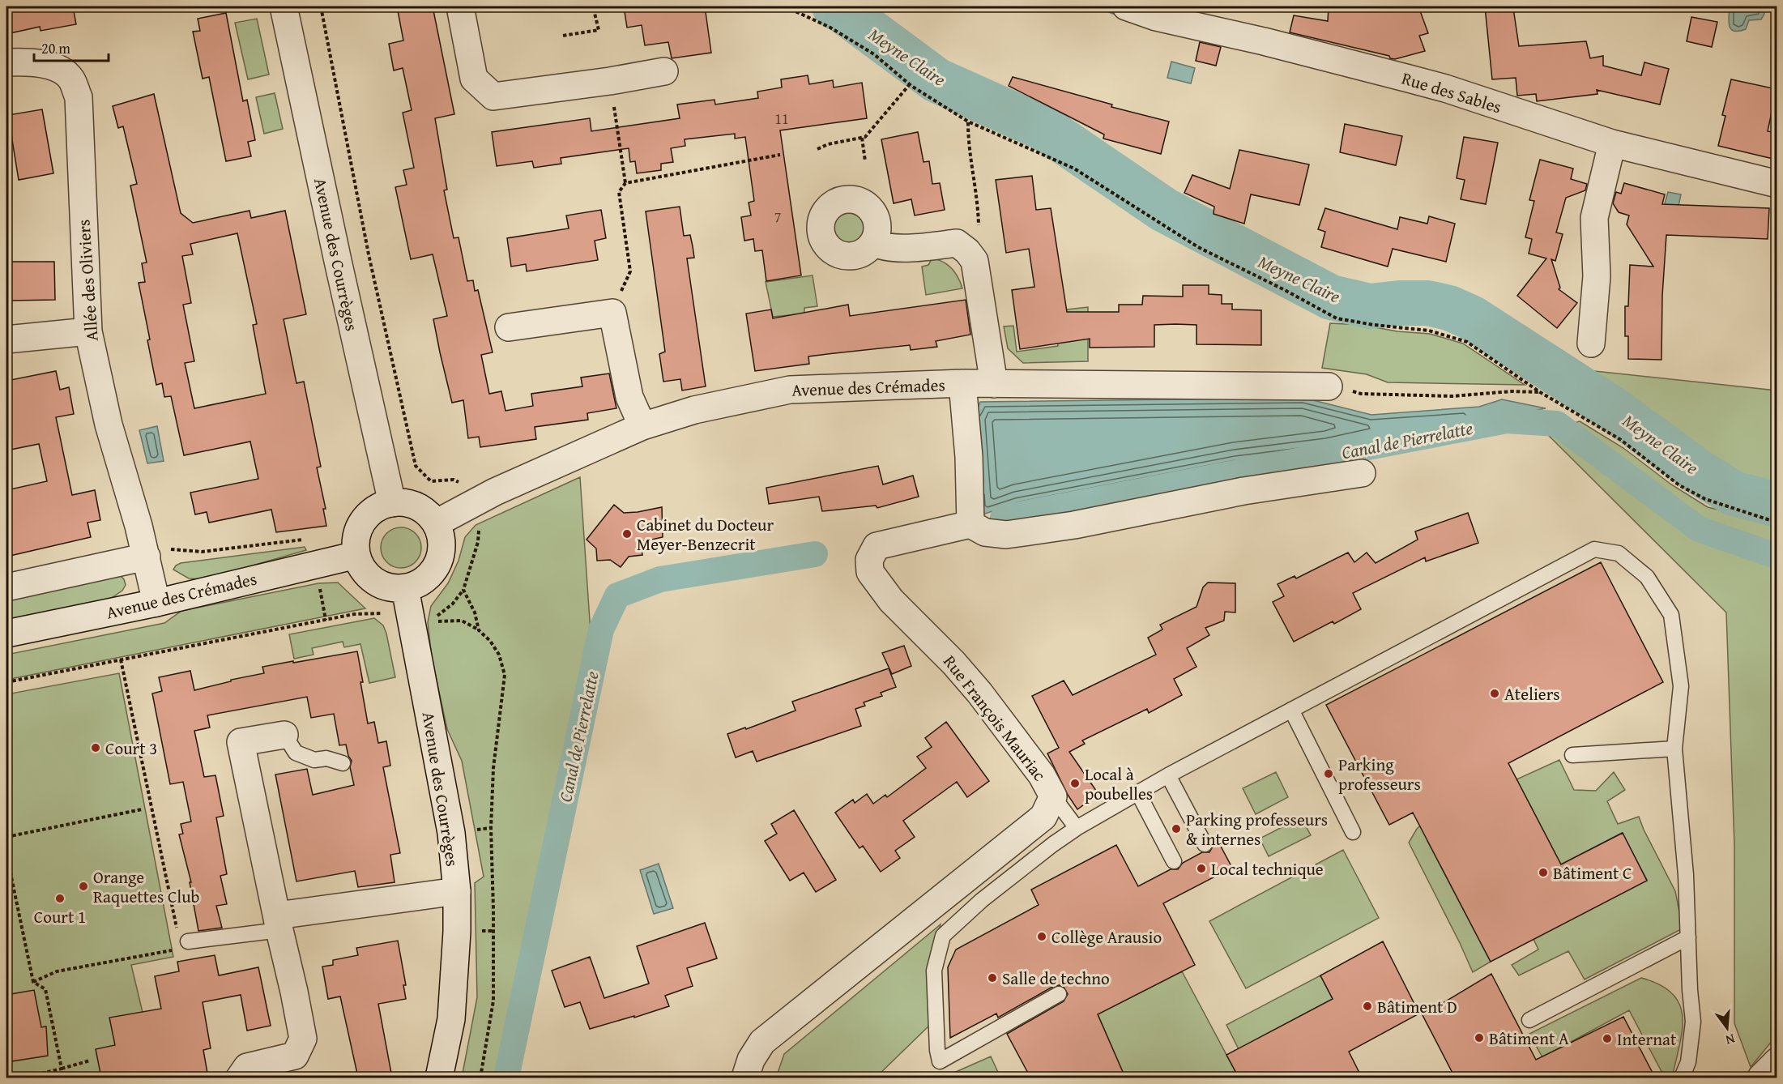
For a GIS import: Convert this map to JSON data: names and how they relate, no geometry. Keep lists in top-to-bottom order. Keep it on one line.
{"streets":{"street":["Rue des Sables","Avenue des Courrèges","Allée des Oliviers","Avenue des Crémades","Rue François Mauriac"]},"crossings":[["Avenue des Courrèges","Avenue des Crémades"],["Allée des Oliviers","Avenue des Crémades"]],"water":["Meyne Claire","Canal de Pierrelatte"],"places":["Cabinet du Docteur Meyer-Benzecrit","Ateliers","Court 3","Parking professeurs","Local à poubelles","Parking professeurs & internes","Local technique","Bâtiment C","Orange Raquettes Club","Court 1","Collège Arausio","Salle de techno","Bâtiment D","Bâtiment A","Internat"],"house_numbers":["11","7"],"scale_bar":"20 m","north":"bottom"}
